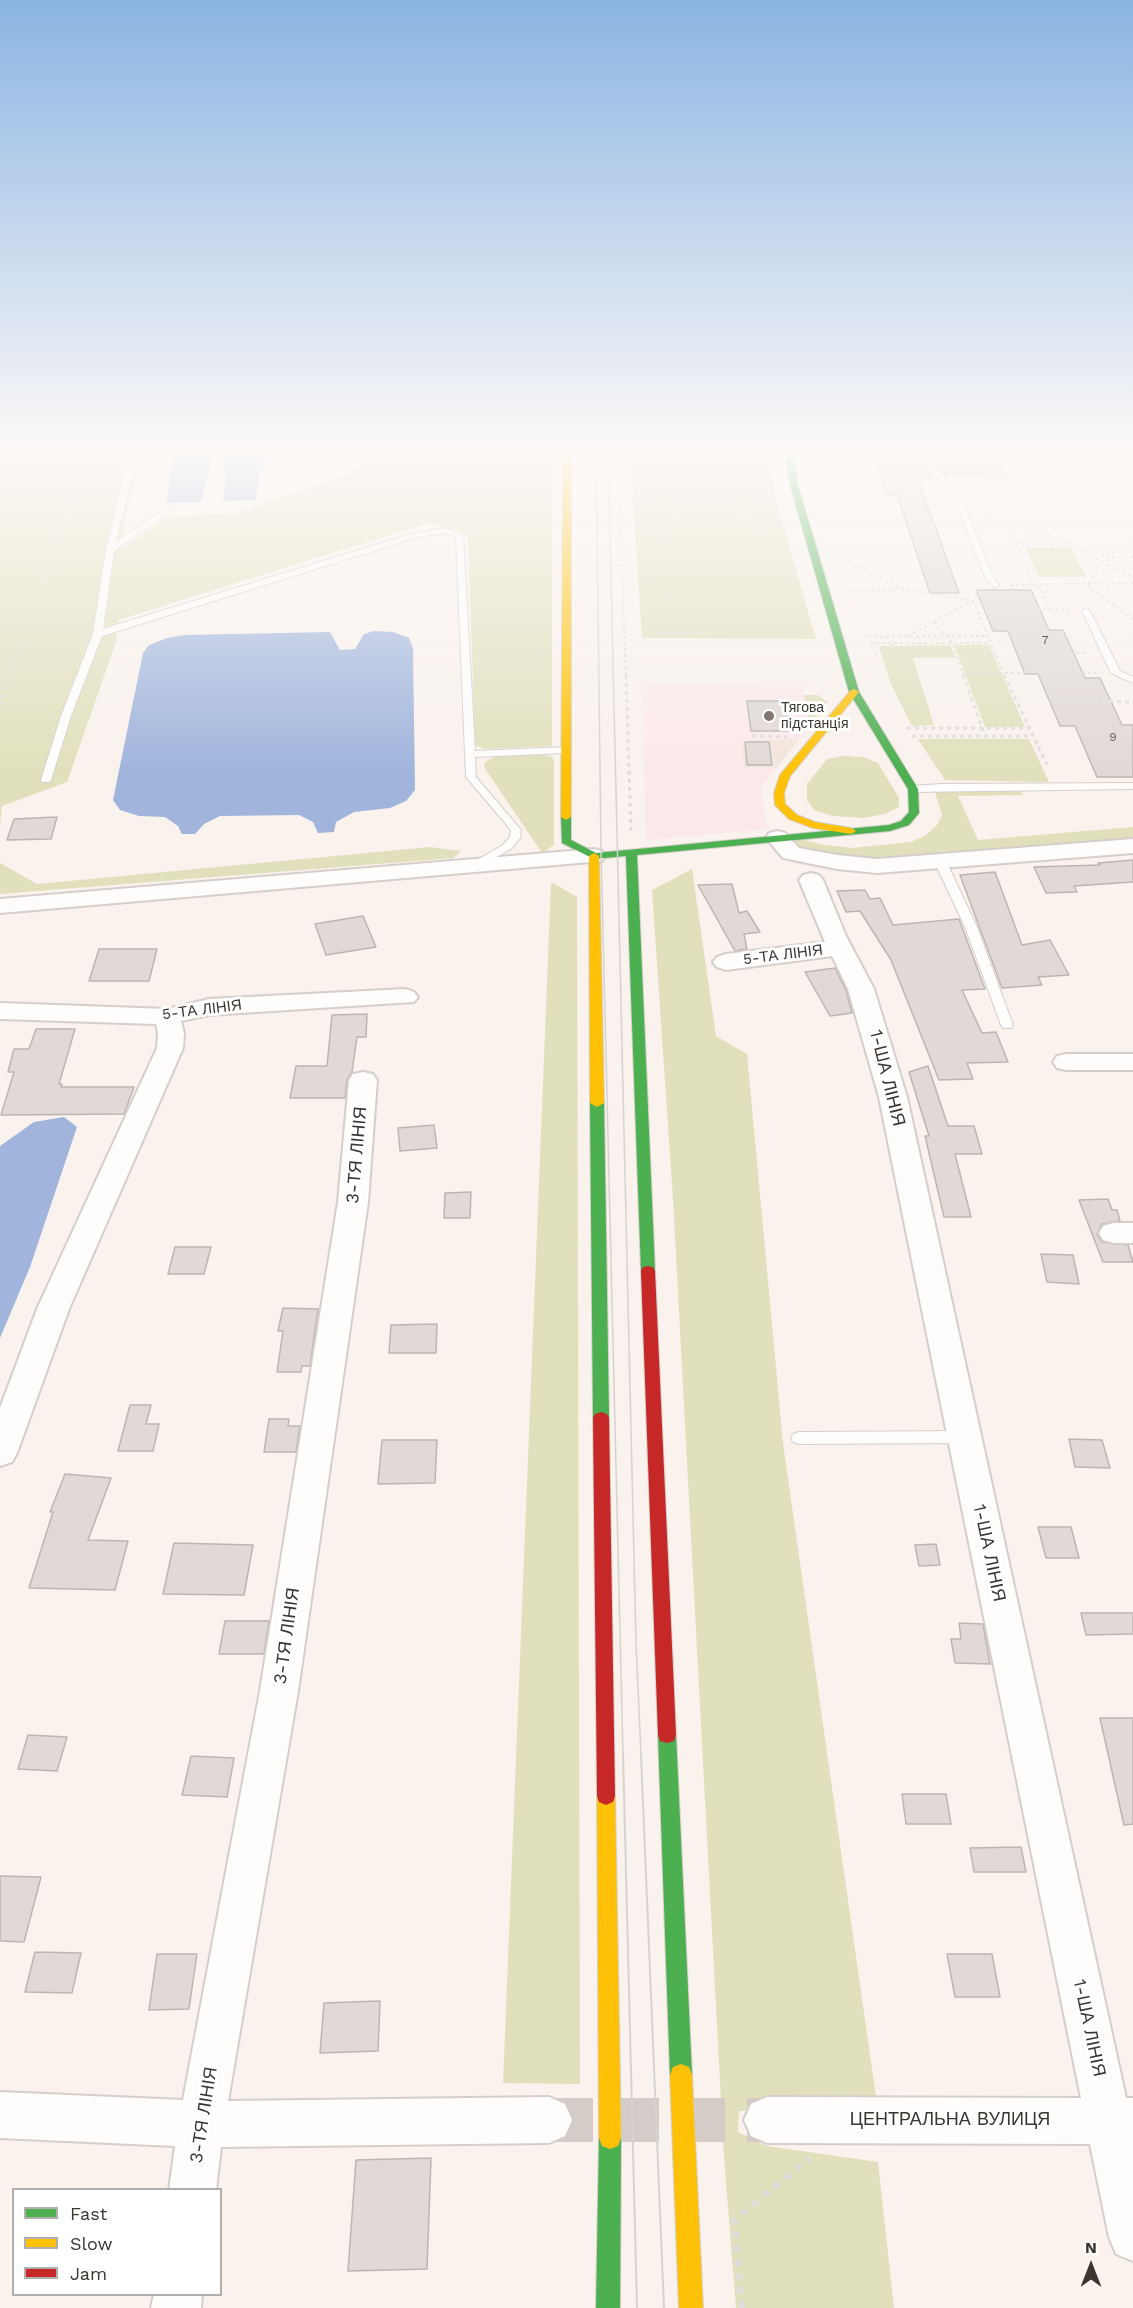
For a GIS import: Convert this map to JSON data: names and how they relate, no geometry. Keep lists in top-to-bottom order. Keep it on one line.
{"streets":{"street":["5-ТА ЛІНІЯ","1-ША ЛІНІЯ","3-ТЯ ЛІНІЯ","ЦЕНТРАЛЬНА ВУЛИЦЯ"]},"crossings":[["5-ТА ЛІНІЯ","1-ША ЛІНІЯ"],["1-ША ЛІНІЯ","ЦЕНТРАЛЬНА ВУЛИЦЯ"]],"places":["Тягова пiдстанцiя"],"house_numbers":["7","9"],"legend":["Fast","Slow","Jam"],"north":"top"}
